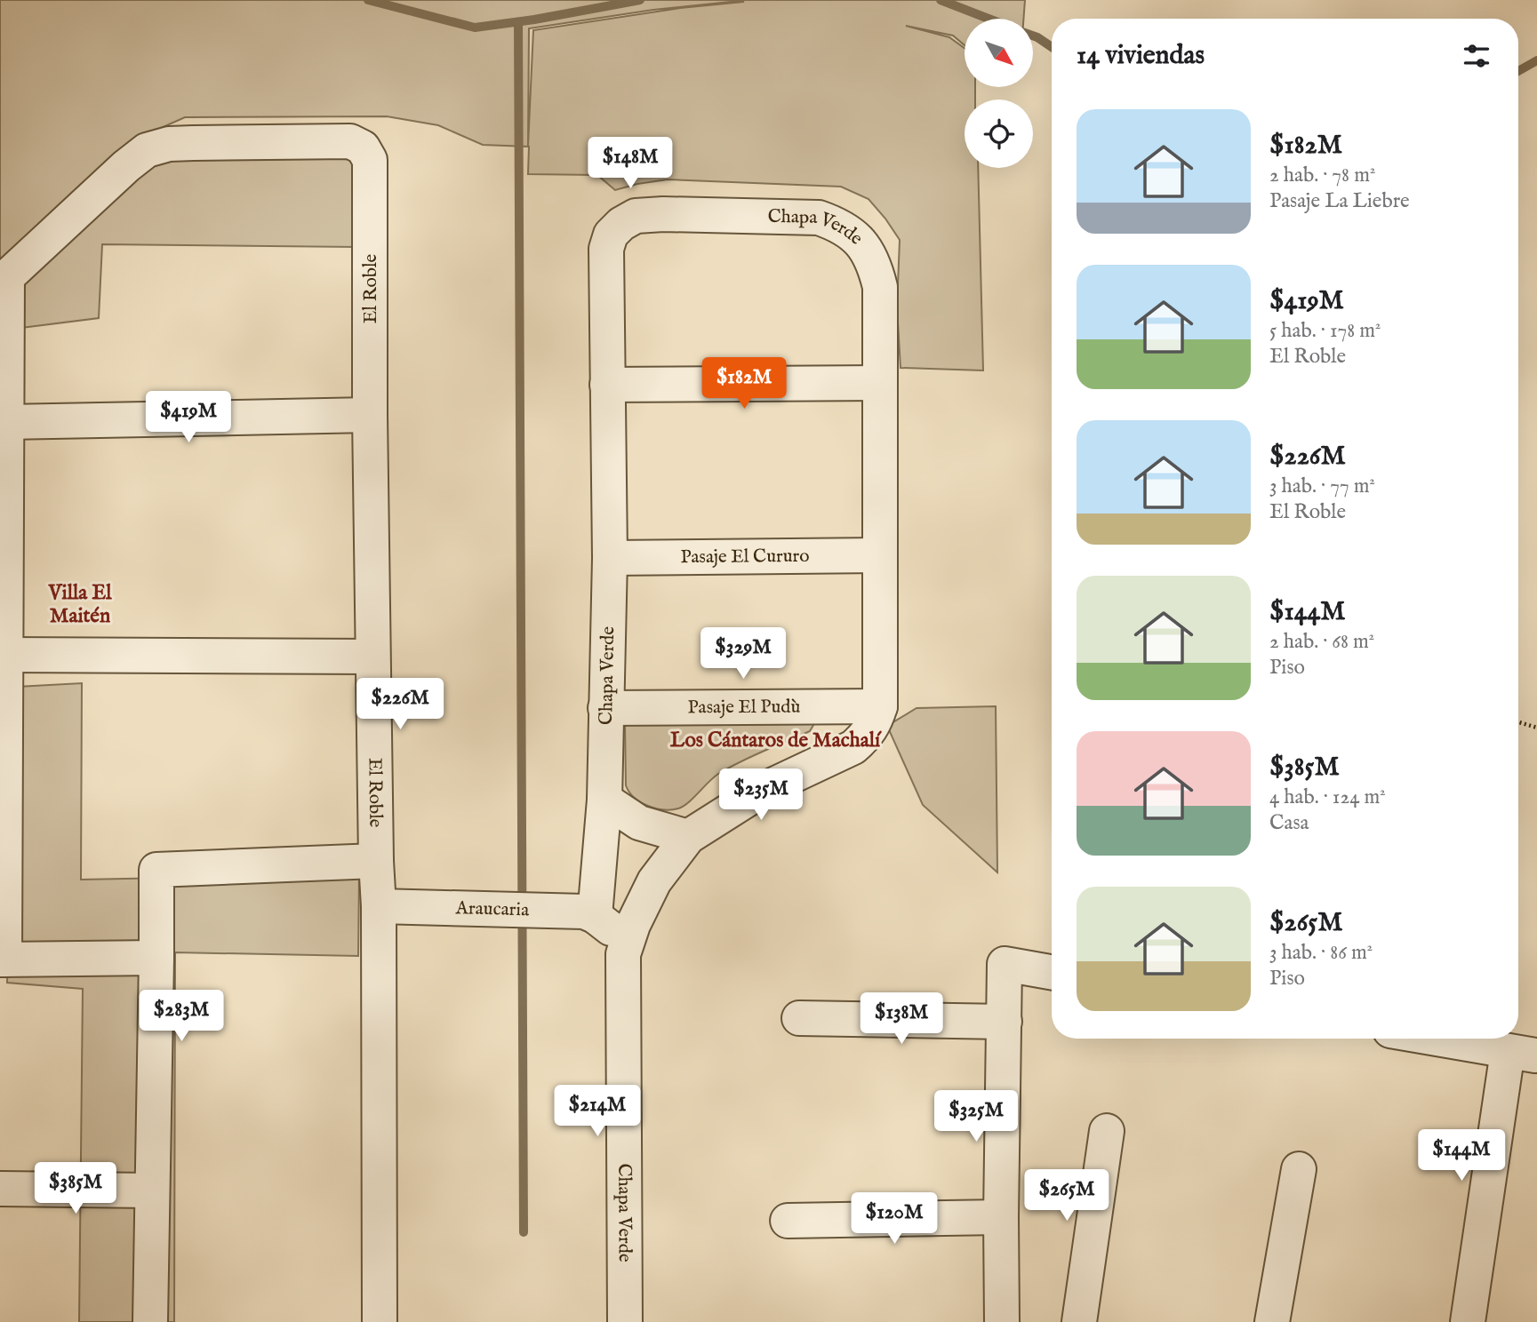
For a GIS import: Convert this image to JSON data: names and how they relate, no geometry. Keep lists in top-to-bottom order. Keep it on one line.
{"streets":{"street":["Chapa Verde","El Roble","Pasaje El Cururo","Pasaje El Pudù","Araucaria"]},"crossings":[["Chapa Verde","Pasaje El Cururo"],["Chapa Verde","Pasaje El Pudù"],["Chapa Verde","Araucaria"],["El Roble","Araucaria"]],"districts":["Villa El Maitén","Los Cántaros de Machalí"],"north":"bottom right","page":{"heading":"14 viviendas","list":[{"name":"$182M","note":"2 hab. · 78 m² · Pasaje La Liebre"},{"name":"$419M","note":"5 hab. · 178 m² · El Roble"},{"name":"$226M","note":"3 hab. · 77 m² · El Roble"},{"name":"$144M","note":"2 hab. · 68 m² · Piso"},{"name":"$385M","note":"4 hab. · 124 m² · Casa"},{"name":"$265M","note":"3 hab. · 86 m² · Piso"}],"price":["$148M","$182M","$419M","$329M","$226M","$235M","$283M","$138M","$214M","$325M","$144M","$385M","$265M","$120M"]}}
